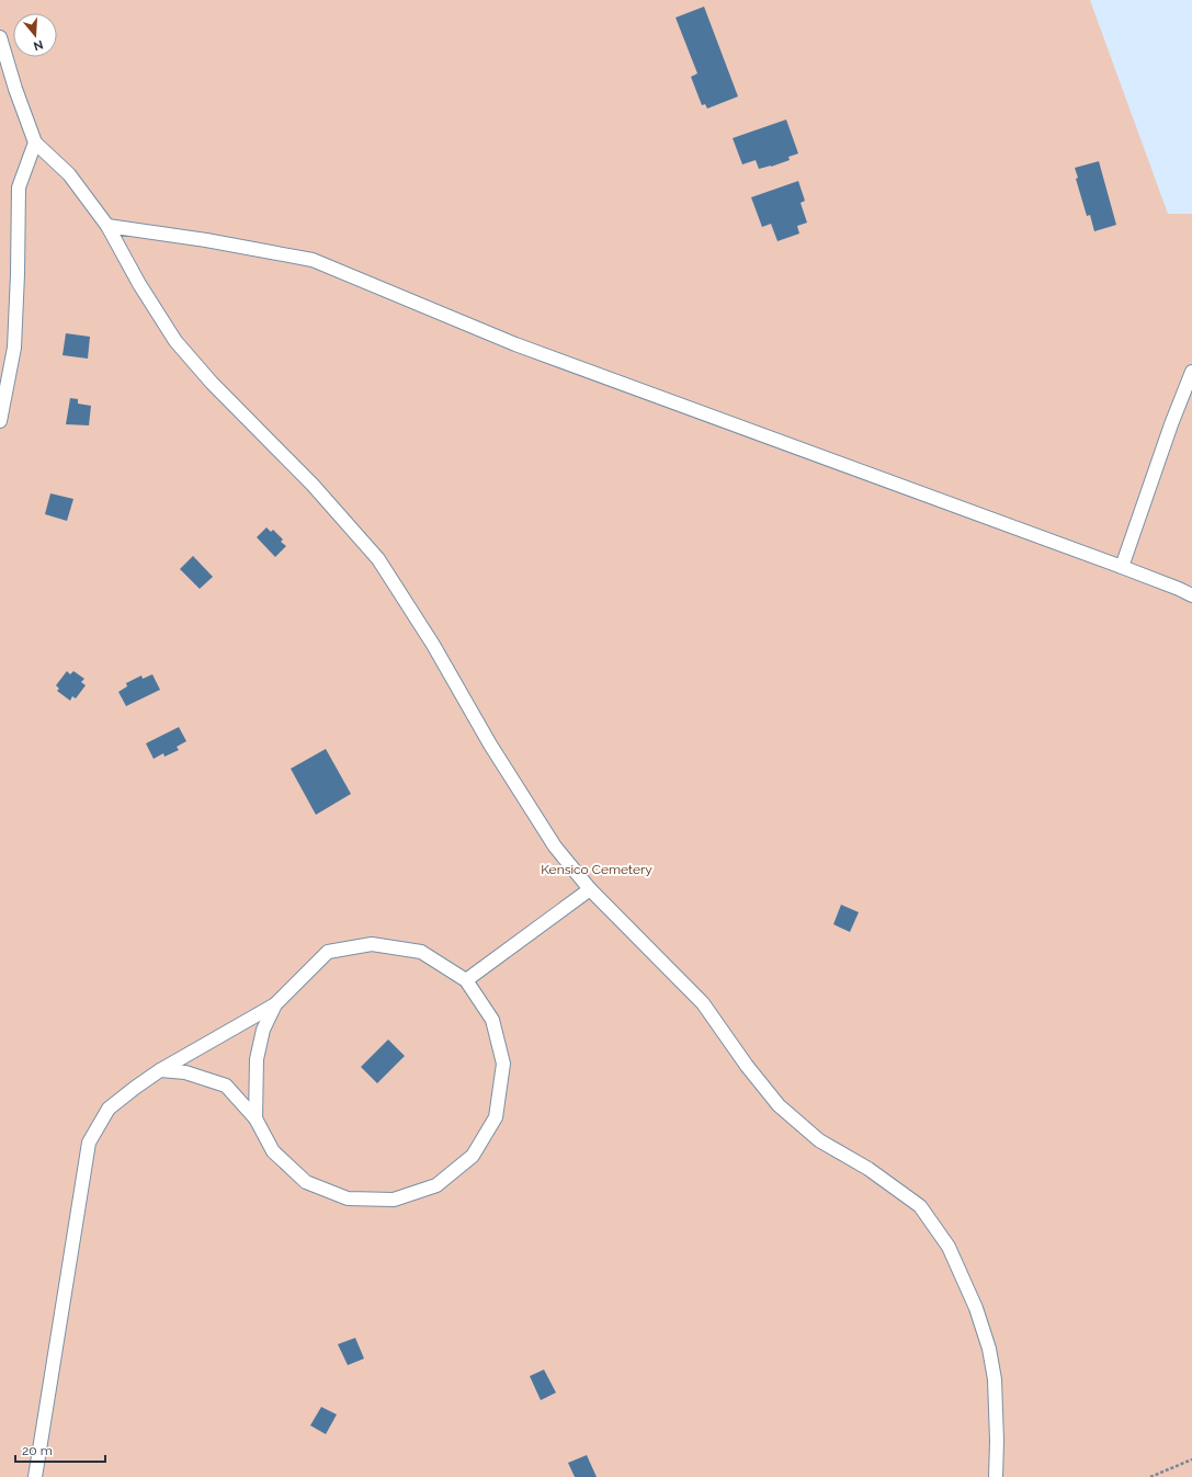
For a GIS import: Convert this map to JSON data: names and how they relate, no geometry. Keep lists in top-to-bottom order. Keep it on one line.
{"parks":["Kensico Cemetery"],"scale_bar":"20 m","north":"bottom"}
